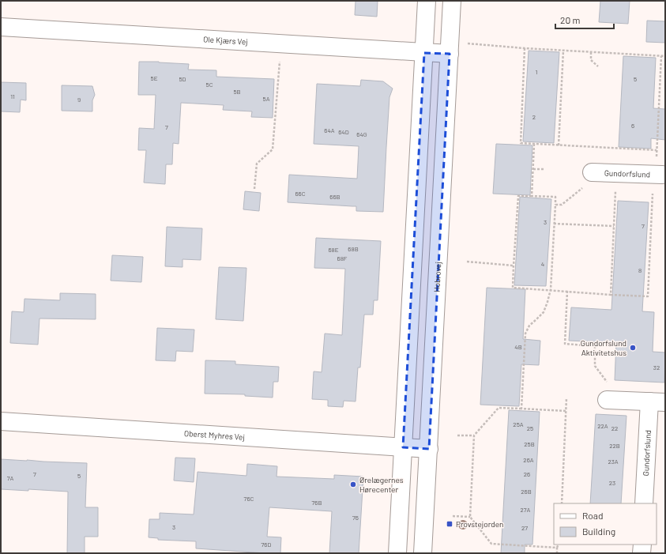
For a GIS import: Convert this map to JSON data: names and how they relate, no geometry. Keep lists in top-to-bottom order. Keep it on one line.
{"streets":{"street":["Ole Kjærs Vej","Gundorfslund","Hobrovej","Oberst Myhres Vej"]},"crossings":[["Ole Kjærs Vej","Hobrovej"],["Hobrovej","Oberst Myhres Vej"]],"places":{"other":["Gundorfslund Aktivitetshus","Ørelægernes Hørecenter"],"transit":["Provstejorden"]},"house_numbers":["1","5E","5D","5","5C","5B","11","5A","9","2","6","7","64A","64D","64G","66C","66B","3","7","68B","68E","68F","4","8","4B","32","25A","22A","25","22","25B","22B","26A","23A","7","26","5","7A","23","26B","76C","76B","27A","76","3","27","76D"],"legend":["Road","Building"],"scale_bar":"20 m"}
